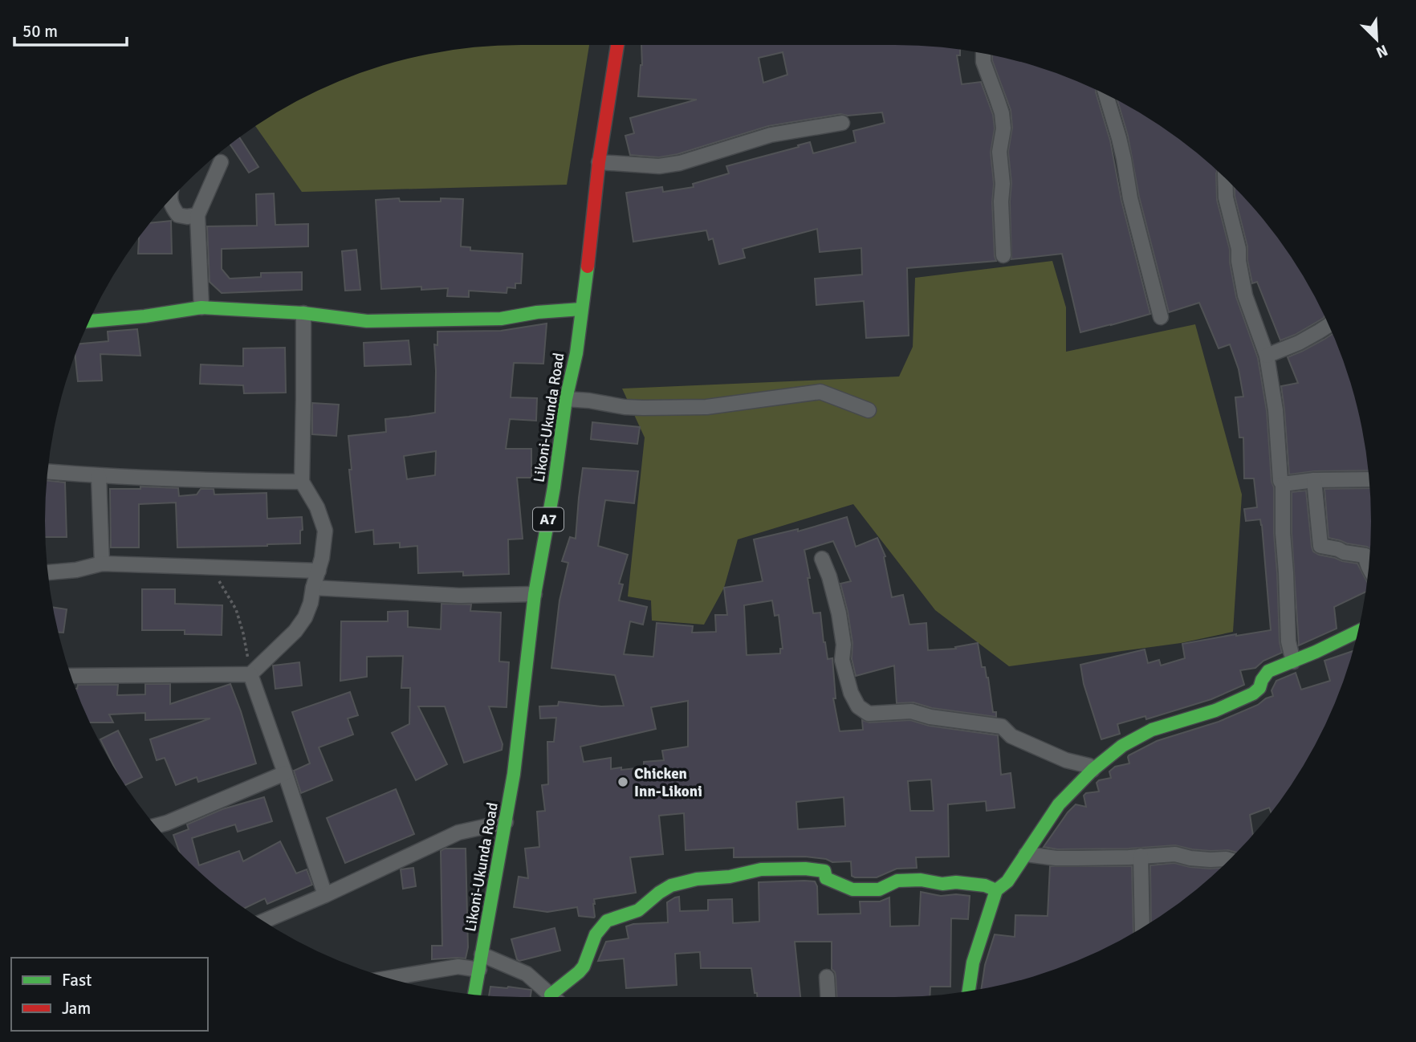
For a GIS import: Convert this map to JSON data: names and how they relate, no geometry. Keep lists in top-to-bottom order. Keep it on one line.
{"streets":{"main road":["Likoni-Ukunda Road","A7"]},"places":["Chicken Inn-Likoni"],"legend":["Fast","Jam"],"scale_bar":"50 m","north":"bottom right"}
